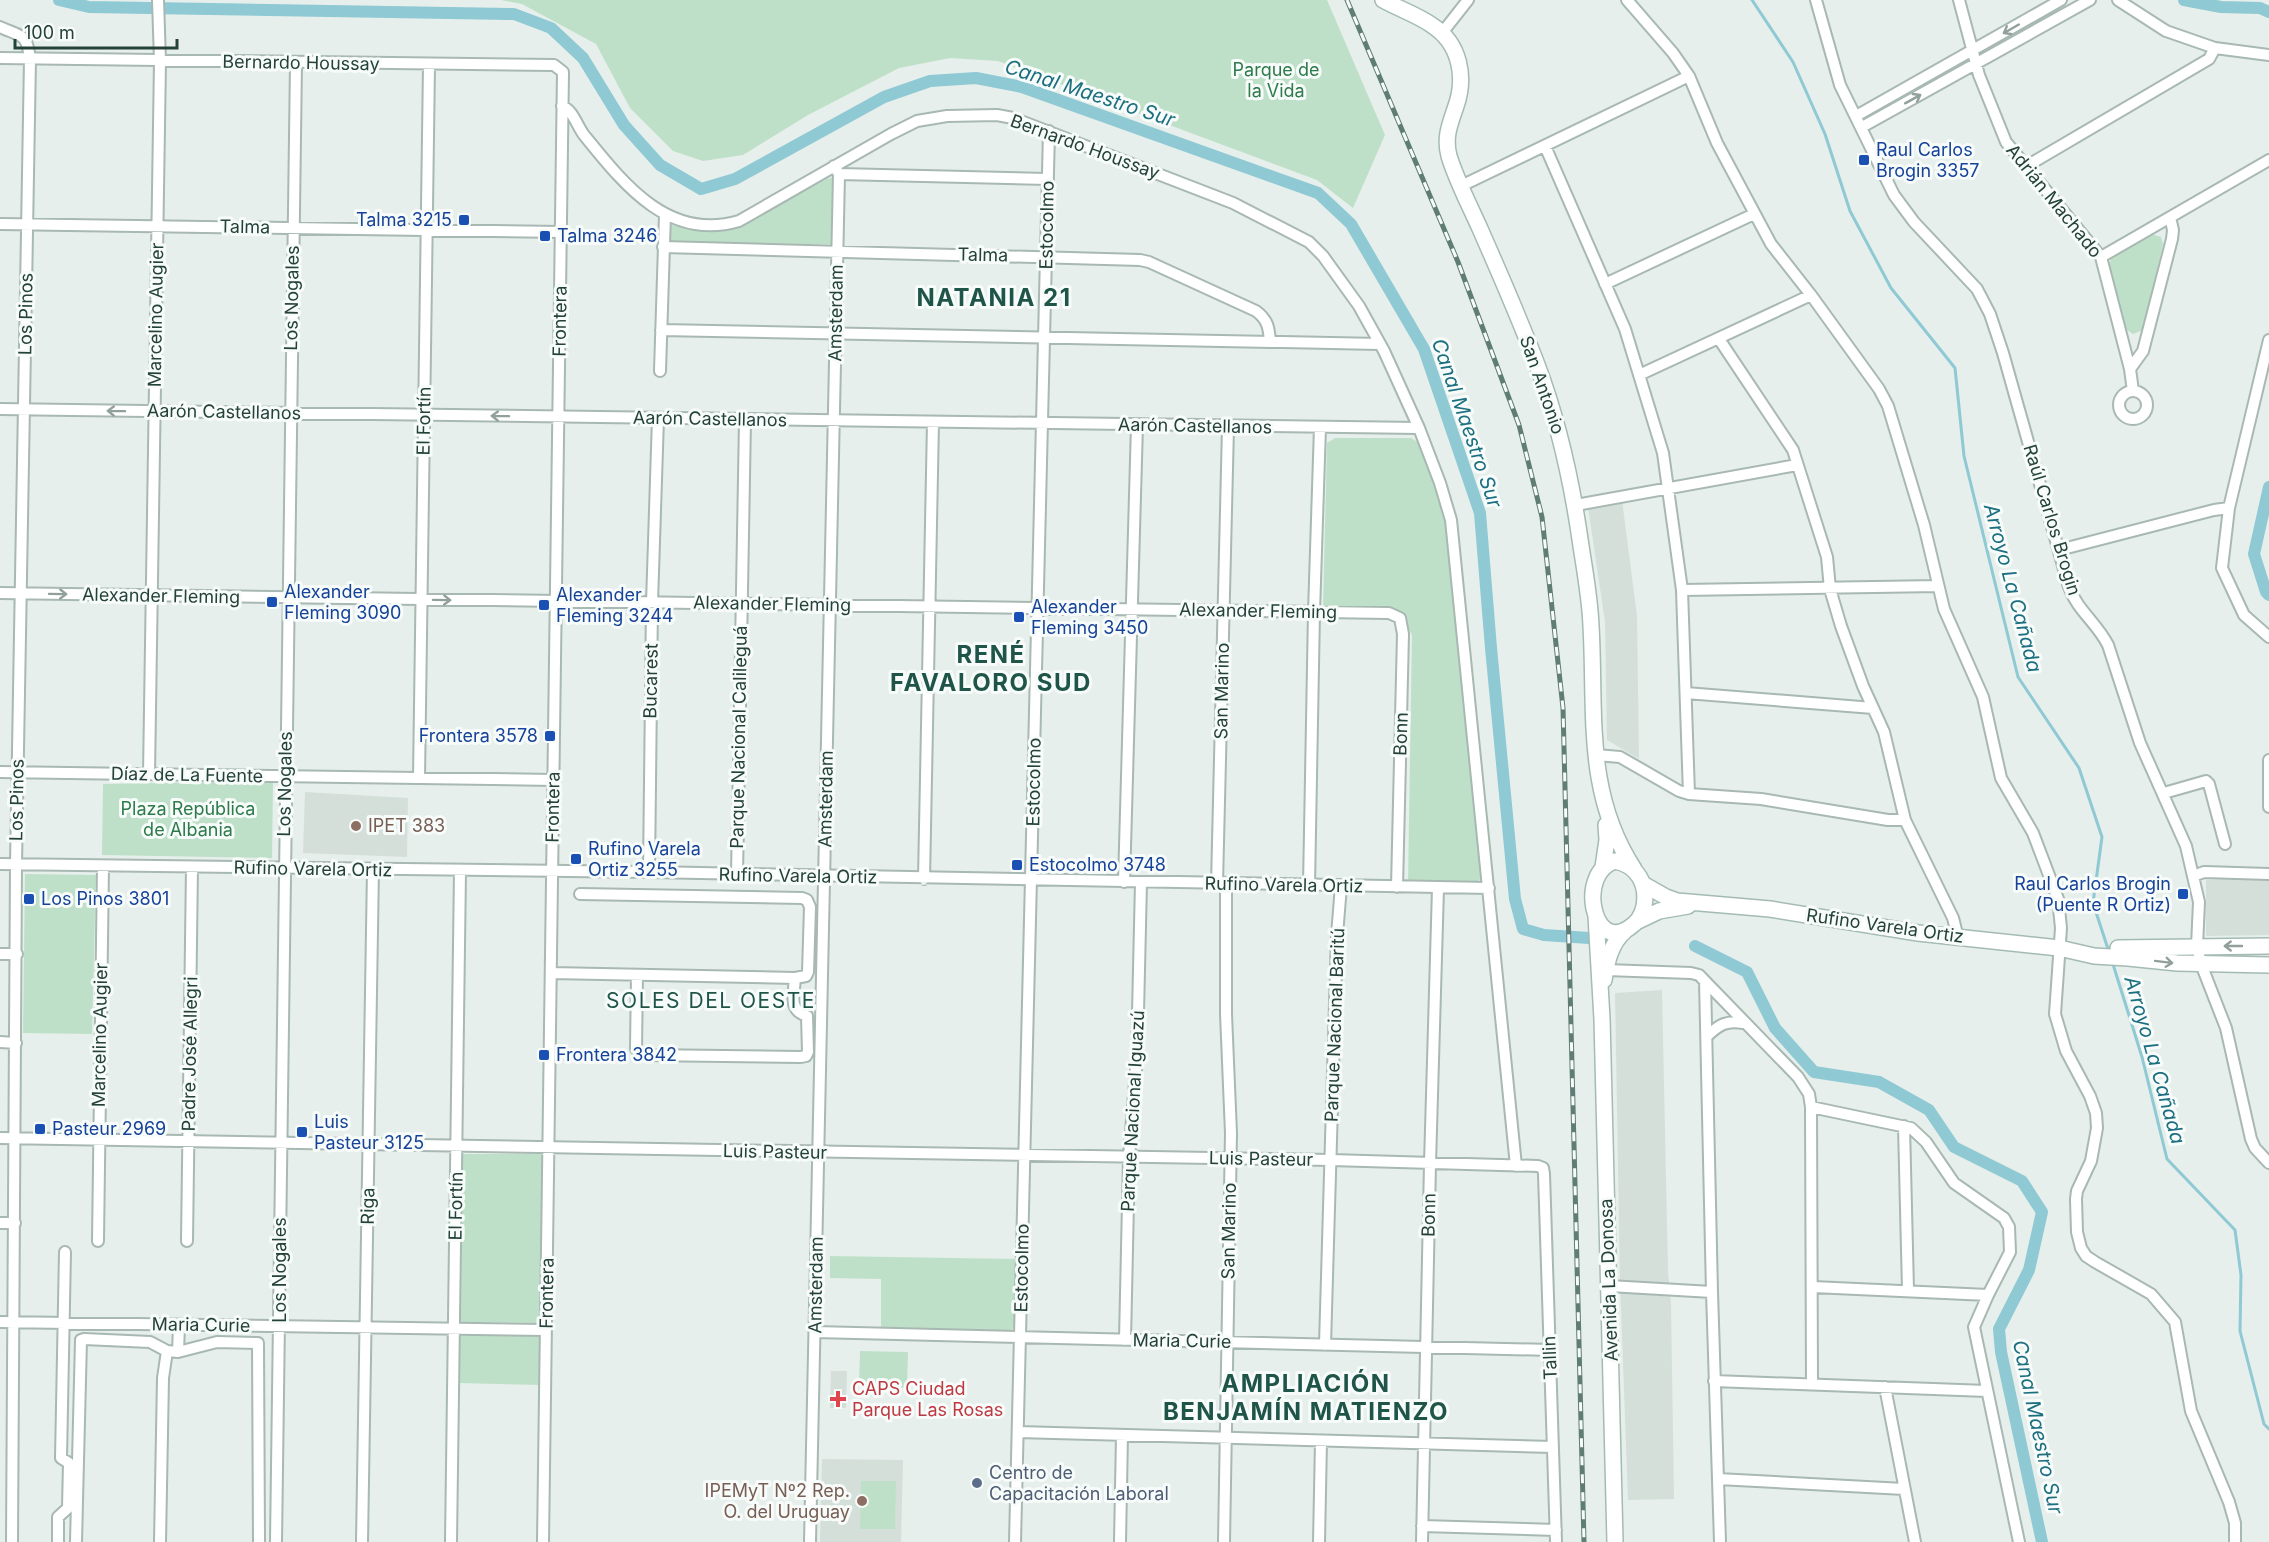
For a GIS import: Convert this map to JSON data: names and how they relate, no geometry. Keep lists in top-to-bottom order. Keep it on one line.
{"streets":{"main road":["San Antonio","Rufino Varela Ortiz","Avenida La Donosa"],"street":["Bernardo Houssay","Adrián Machado","Estocolmo","Talma","Los Nogales","Amsterdam","Los Pinos","Marcelino Augier","Frontera","Aarón Castellanos","El Fortín","Raúl Carlos Brogin","Alexander Fleming","Bucarest","San Marino","Bonn","Parque Nacional Calileguá","Díaz de La Fuente","Parque Nacional Baritú","Padre José Allegri","Parque Nacional Iguazú","Luis Pasteur","Riga","Maria Curie","Tallin"]},"crossings":[["Bernardo Houssay","Estocolmo"],["Bernardo Houssay","Los Nogales"],["Bernardo Houssay","Amsterdam"],["Bernardo Houssay","Los Pinos"],["Bernardo Houssay","Marcelino Augier"],["Bernardo Houssay","Frontera"],["Bernardo Houssay","Aarón Castellanos"],["Bernardo Houssay","El Fortín"],["Bernardo Houssay","Rufino Varela Ortiz"],["Bernardo Houssay","Luis Pasteur"],["Estocolmo","Talma"],["Estocolmo","Aarón Castellanos"],["Estocolmo","Alexander Fleming"],["Estocolmo","Rufino Varela Ortiz"],["Estocolmo","Luis Pasteur"],["Estocolmo","Maria Curie"],["Talma","Los Nogales"],["Talma","Amsterdam"],["Talma","Los Pinos"],["Talma","Marcelino Augier"],["Talma","Frontera"],["Talma","El Fortín"],["Los Nogales","Aarón Castellanos"],["Los Nogales","Alexander Fleming"],["Los Nogales","Díaz de La Fuente"],["Los Nogales","Rufino Varela Ortiz"],["Los Nogales","Luis Pasteur"],["Los Nogales","Maria Curie"],["Amsterdam","Aarón Castellanos"],["Amsterdam","Alexander Fleming"],["Amsterdam","Rufino Varela Ortiz"],["Amsterdam","Luis Pasteur"],["Amsterdam","Maria Curie"],["Los Pinos","Aarón Castellanos"],["Los Pinos","Alexander Fleming"],["Los Pinos","Díaz de La Fuente"],["Los Pinos","Rufino Varela Ortiz"],["Los Pinos","Luis Pasteur"],["Los Pinos","Maria Curie"],["Marcelino Augier","Aarón Castellanos"],["Marcelino Augier","Alexander Fleming"],["Marcelino Augier","Díaz de La Fuente"],["Marcelino Augier","Rufino Varela Ortiz"],["Marcelino Augier","Luis Pasteur"],["Frontera","Aarón Castellanos"],["Frontera","Alexander Fleming"],["Frontera","Díaz de La Fuente"],["Frontera","Rufino Varela Ortiz"],["Frontera","Luis Pasteur"],["Frontera","Maria Curie"],["San Antonio","Rufino Varela Ortiz"],["San Antonio","Avenida La Donosa"],["Aarón Castellanos","El Fortín"],["Aarón Castellanos","Bucarest"],["Aarón Castellanos","San Marino"],["Aarón Castellanos","Parque Nacional Calileguá"],["El Fortín","Alexander Fleming"],["El Fortín","Díaz de La Fuente"],["El Fortín","Rufino Varela Ortiz"],["El Fortín","Luis Pasteur"],["El Fortín","Maria Curie"],["Alexander Fleming","Bucarest"],["Alexander Fleming","San Marino"],["Alexander Fleming","Bonn"],["Alexander Fleming","Parque Nacional Calileguá"],["Bucarest","Rufino Varela Ortiz"],["San Marino","Rufino Varela Ortiz"],["San Marino","Luis Pasteur"],["San Marino","Maria Curie"],["Bonn","Rufino Varela Ortiz"],["Bonn","Luis Pasteur"],["Bonn","Maria Curie"],["Parque Nacional Calileguá","Rufino Varela Ortiz"],["Rufino Varela Ortiz","Parque Nacional Baritú"],["Rufino Varela Ortiz","Padre José Allegri"],["Rufino Varela Ortiz","Parque Nacional Iguazú"],["Rufino Varela Ortiz","Riga"],["Rufino Varela Ortiz","Avenida La Donosa"],["Parque Nacional Baritú","Luis Pasteur"],["Parque Nacional Baritú","Maria Curie"],["Padre José Allegri","Luis Pasteur"],["Parque Nacional Iguazú","Luis Pasteur"],["Parque Nacional Iguazú","Maria Curie"],["Luis Pasteur","Riga"],["Luis Pasteur","Tallin"],["Riga","Maria Curie"],["Maria Curie","Tallin"]],"districts":["NATANIA 21","RENÉ FAVALORO SUD","SOLES DEL OESTE","AMPLIACIÓN BENJAMÍN MATIENZO"],"water":["Canal Maestro Sur","Arroyo La Cañada"],"parks":["Parque de la Vida","Plaza República de Albania"],"places":{"transit":["Raul Carlos Brogin 3357","Talma 3215","Talma 3246","Alexander Fleming 3090","Alexander Fleming 3244","Alexander Fleming 3450","Frontera 3578","Rufino Varela Ortiz 3255","Estocolmo 3748","Raul Carlos Brogin (Puente R Ortiz)","Los Pinos 3801","Frontera 3842","Pasteur 2969","Luis Pasteur 3125"],"other":["IPET 383","Centro de Capacitación Laboral","IPEMyT Nº2 Rep. O. del Uruguay"],"health":["CAPS Ciudad Parque Las Rosas"]},"scale_bar":"100 m"}
